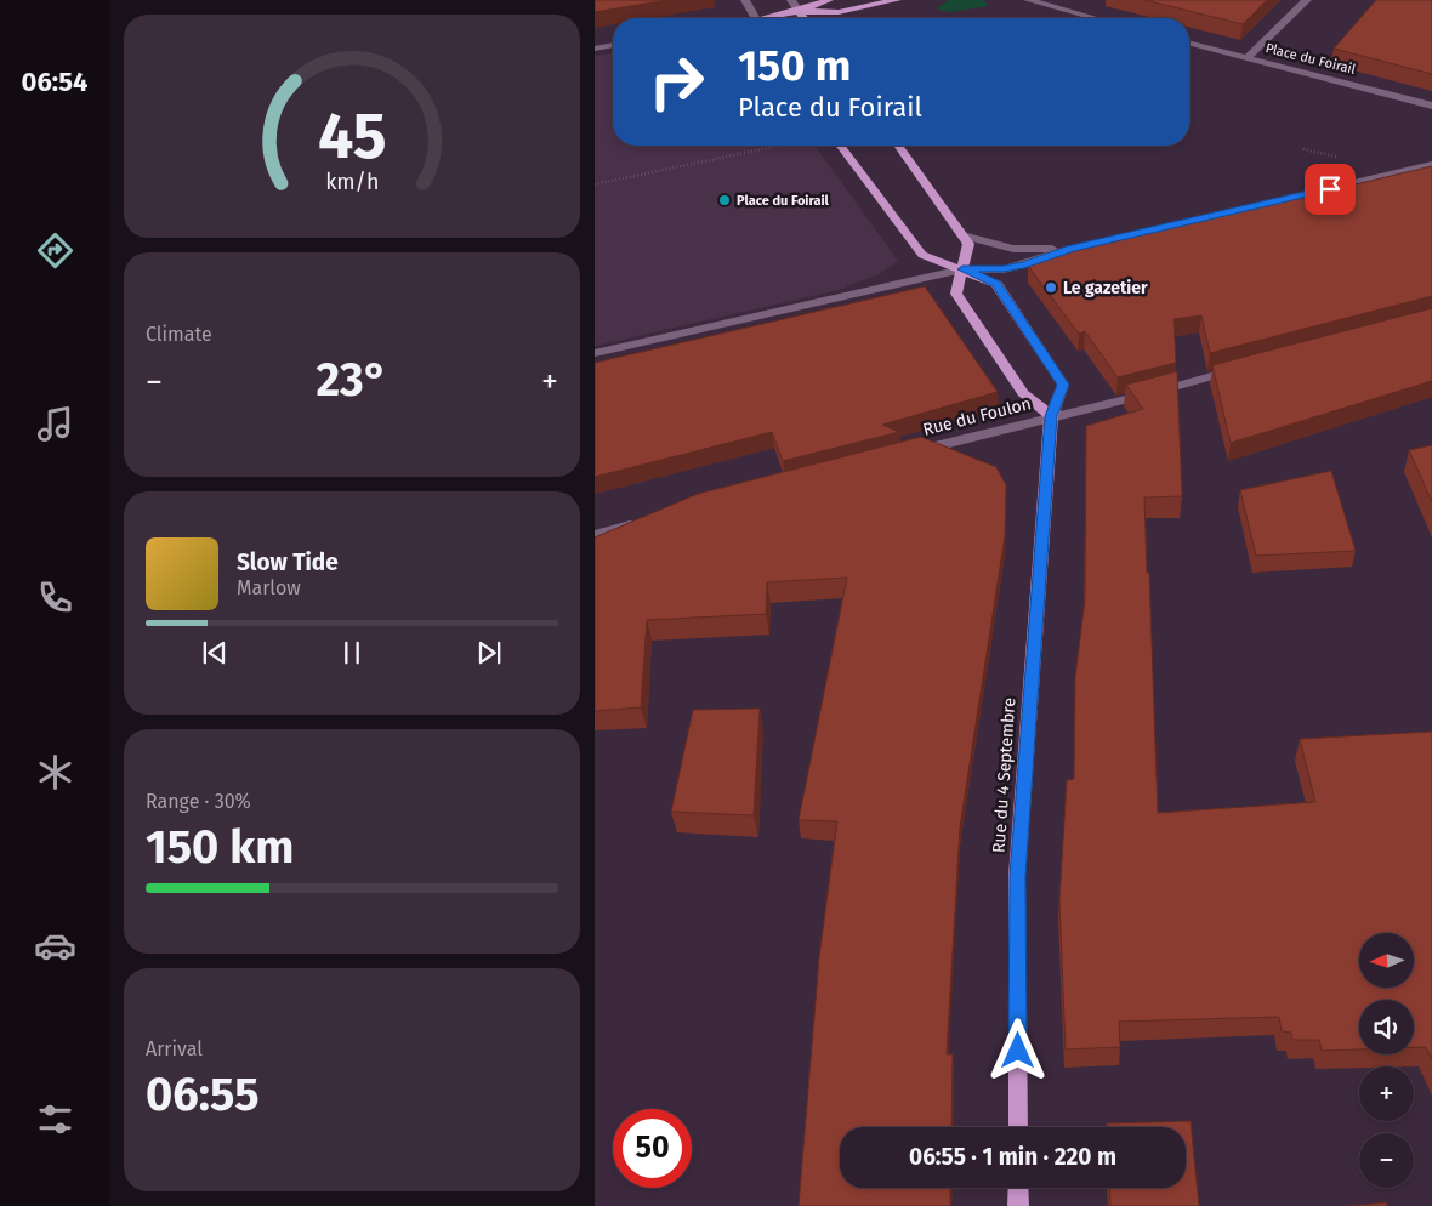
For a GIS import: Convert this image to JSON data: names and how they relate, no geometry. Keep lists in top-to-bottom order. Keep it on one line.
{"streets":{"main road":["Rue du 4 Septembre"],"street":["Place du Foirail","Rue du Foulon"]},"crossings":[["Rue du Foulon","Rue du 4 Septembre"]],"places":["Place du Foirail","Le gazetier"],"north":"left","page":{"tabs":"06:54","turn":["150 m","Place du Foirail"],"tile":["Climate",["Range · 30%","150 km"],["Arrival","06:55"]],"heat":["−","23°","+"],"song":["Slow Tide","Marlow"],"map_buttons":["+","−"],"limit":"50","trip":"06:55 · 1 min · 220 m","gauge":["45","km/h"]}}
